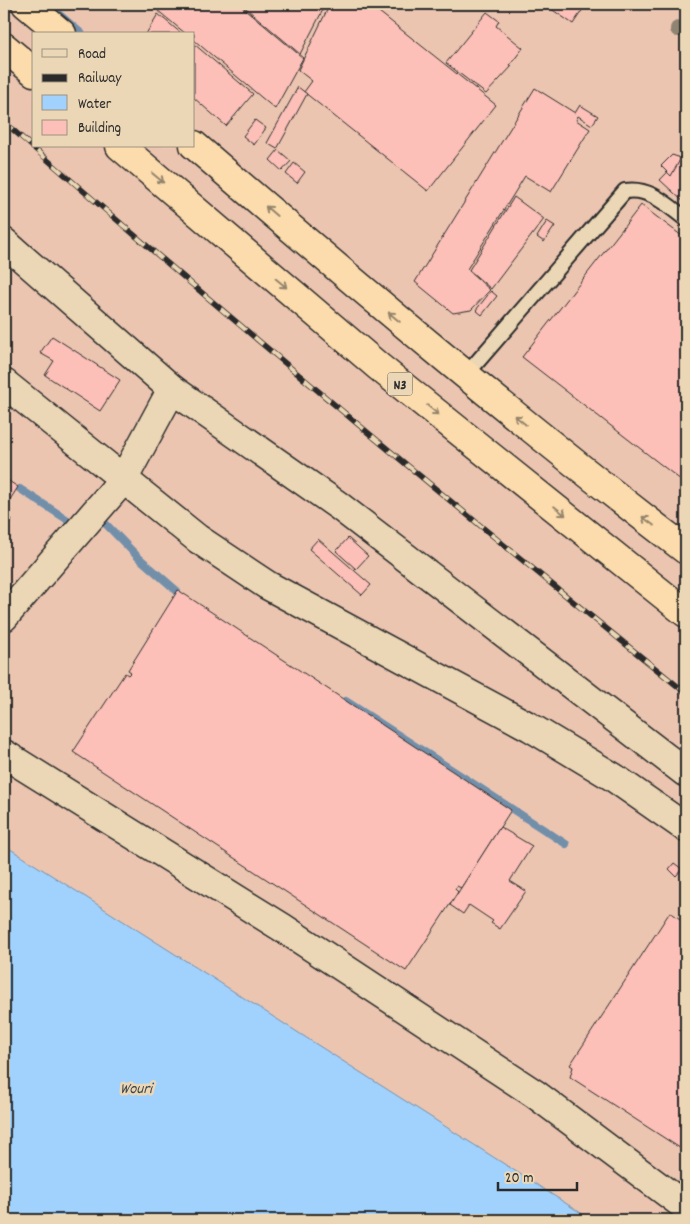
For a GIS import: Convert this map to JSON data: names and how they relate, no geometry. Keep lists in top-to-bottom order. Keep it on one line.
{"streets":{"highway":["N3"]},"water":["Wouri"],"legend":["Road","Railway","Water","Building"],"scale_bar":"20 m"}
